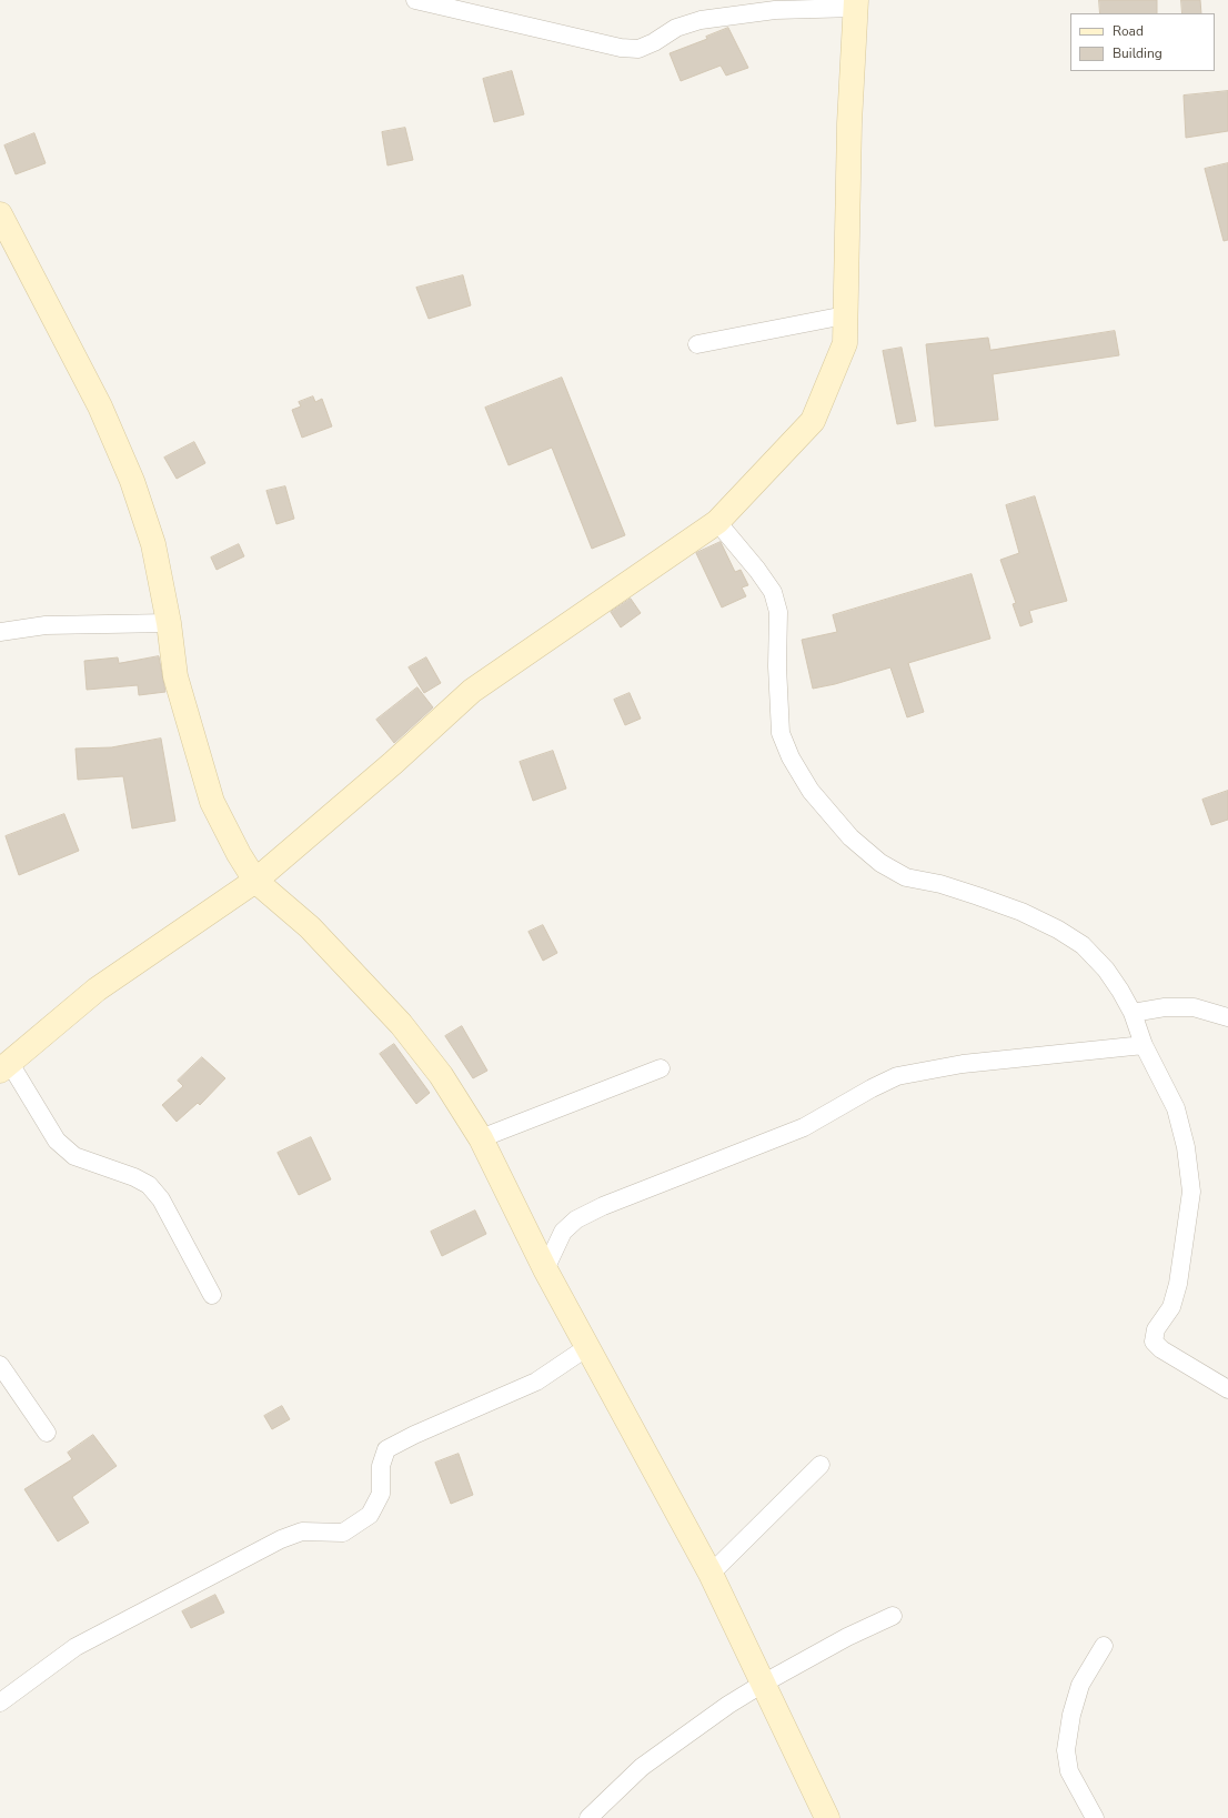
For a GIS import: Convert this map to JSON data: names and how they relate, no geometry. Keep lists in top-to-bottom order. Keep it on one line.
{"legend":["Road","Building"]}
